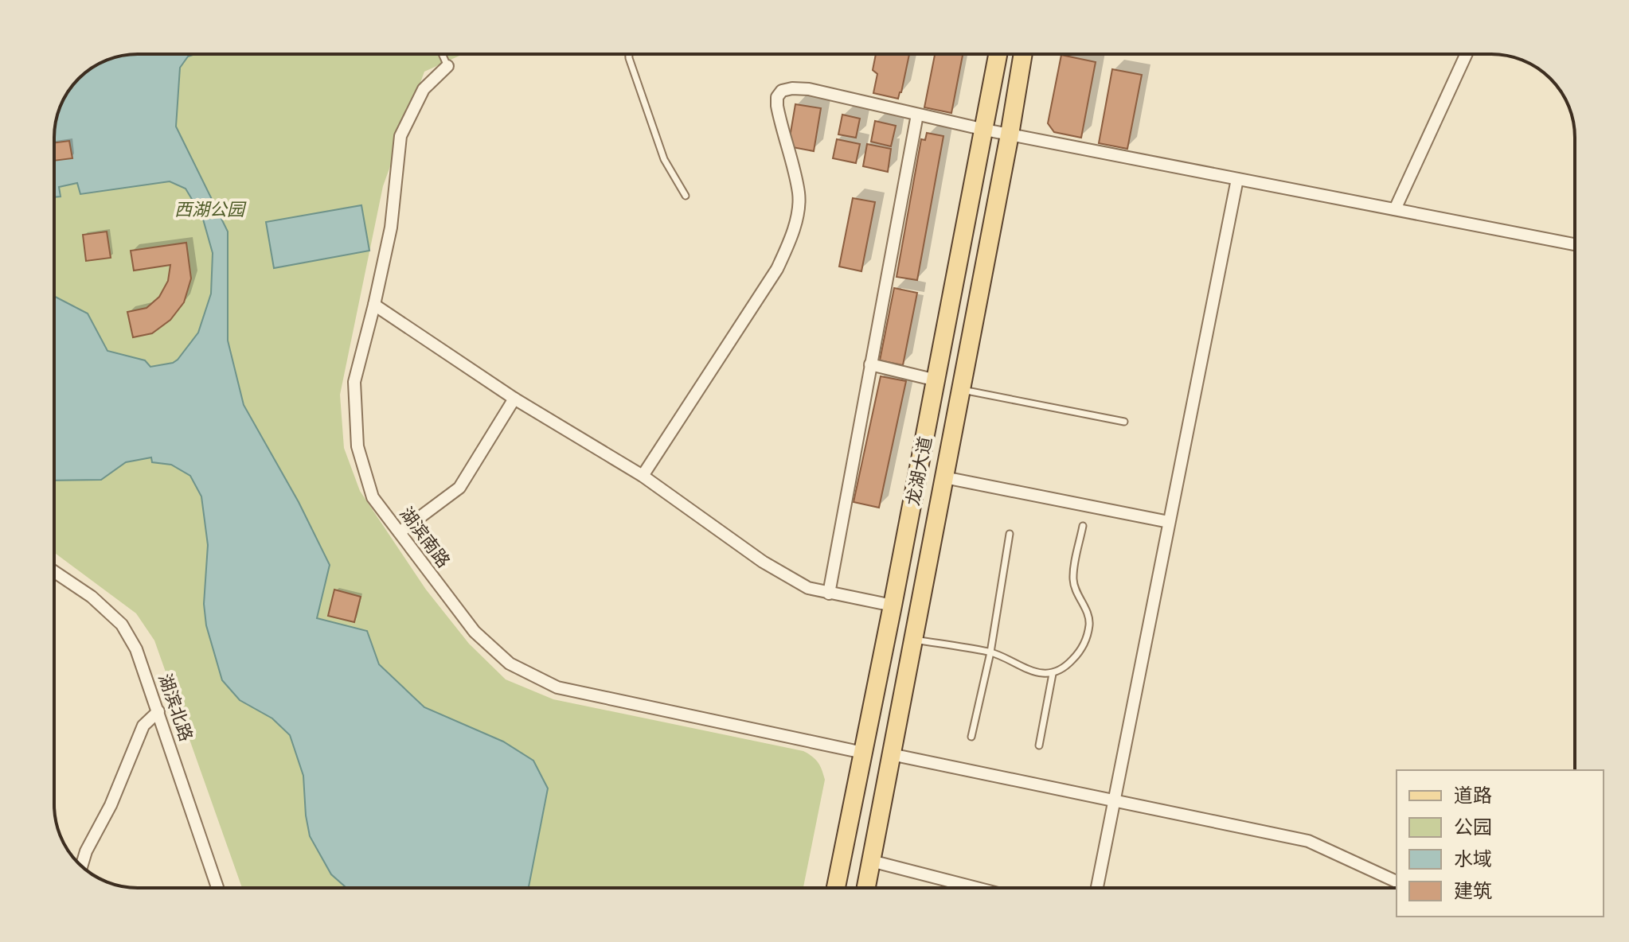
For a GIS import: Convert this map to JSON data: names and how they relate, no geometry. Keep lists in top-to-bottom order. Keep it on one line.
{"streets":{"main road":["龙湖大道"],"street":["湖滨南路","湖滨北路"]},"crossings":[["龙湖大道","湖滨南路"]],"parks":["西湖公园"],"legend":["道路","公园","水域","建筑"]}
